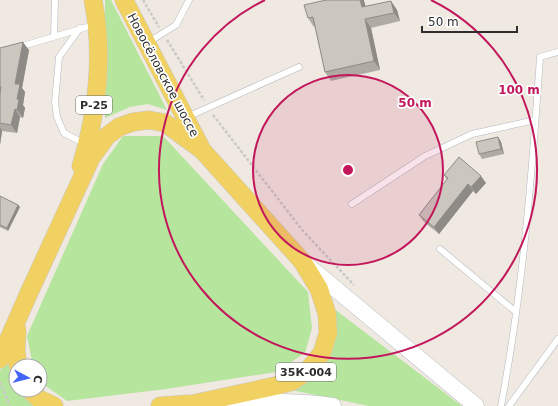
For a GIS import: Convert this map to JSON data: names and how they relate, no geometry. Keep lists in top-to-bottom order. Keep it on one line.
{"streets":{"main road":["Новосёловское шоссе","Р-25","35К-004"]},"crossings":[["Новосёловское шоссе","35К-004"],["Р-25","35К-004"]],"scale_bar":"50 m","north":"right","rings":["100 m","50 m"]}
